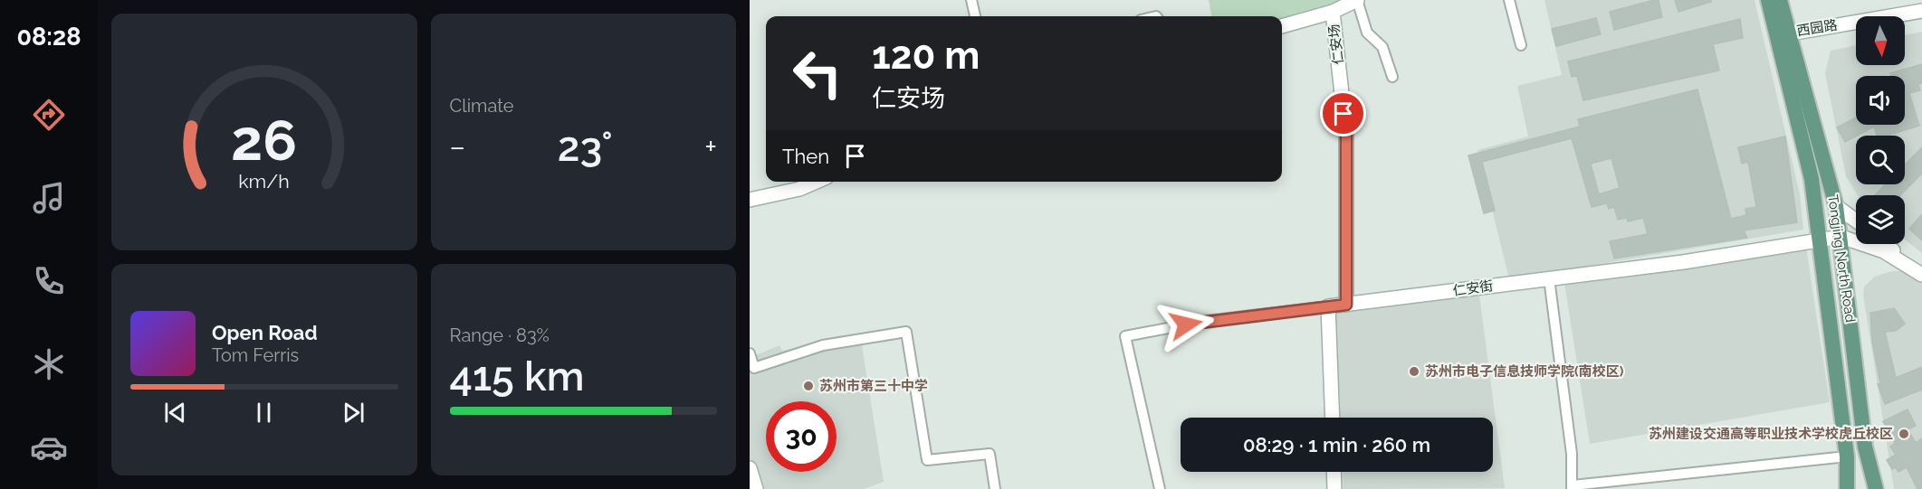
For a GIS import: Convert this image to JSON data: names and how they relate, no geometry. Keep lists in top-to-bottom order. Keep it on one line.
{"streets":{"main road":["Tongjing North Road"],"street":["西园路","仁安场","仁安街"]},"crossings":[["西园路","Tongjing North Road"],["仁安场","仁安街"],["Tongjing North Road","仁安街"]],"places":["苏州市电子信息技师学院(南校区)","苏州市第三十中学","苏州建设交通高等职业技术学校虎丘校区"],"north":"bottom","page":{"tabs":"08:28","tile":["Climate",["Range · 83%","415 km"]],"turn":["120 m","仁安场"],"heat":["−","23°","+"],"then":"Then","song":["Open Road","Tom Ferris"],"limit":"30","trip":"08:29 · 1 min · 260 m","gauge":["26","km/h"]}}
